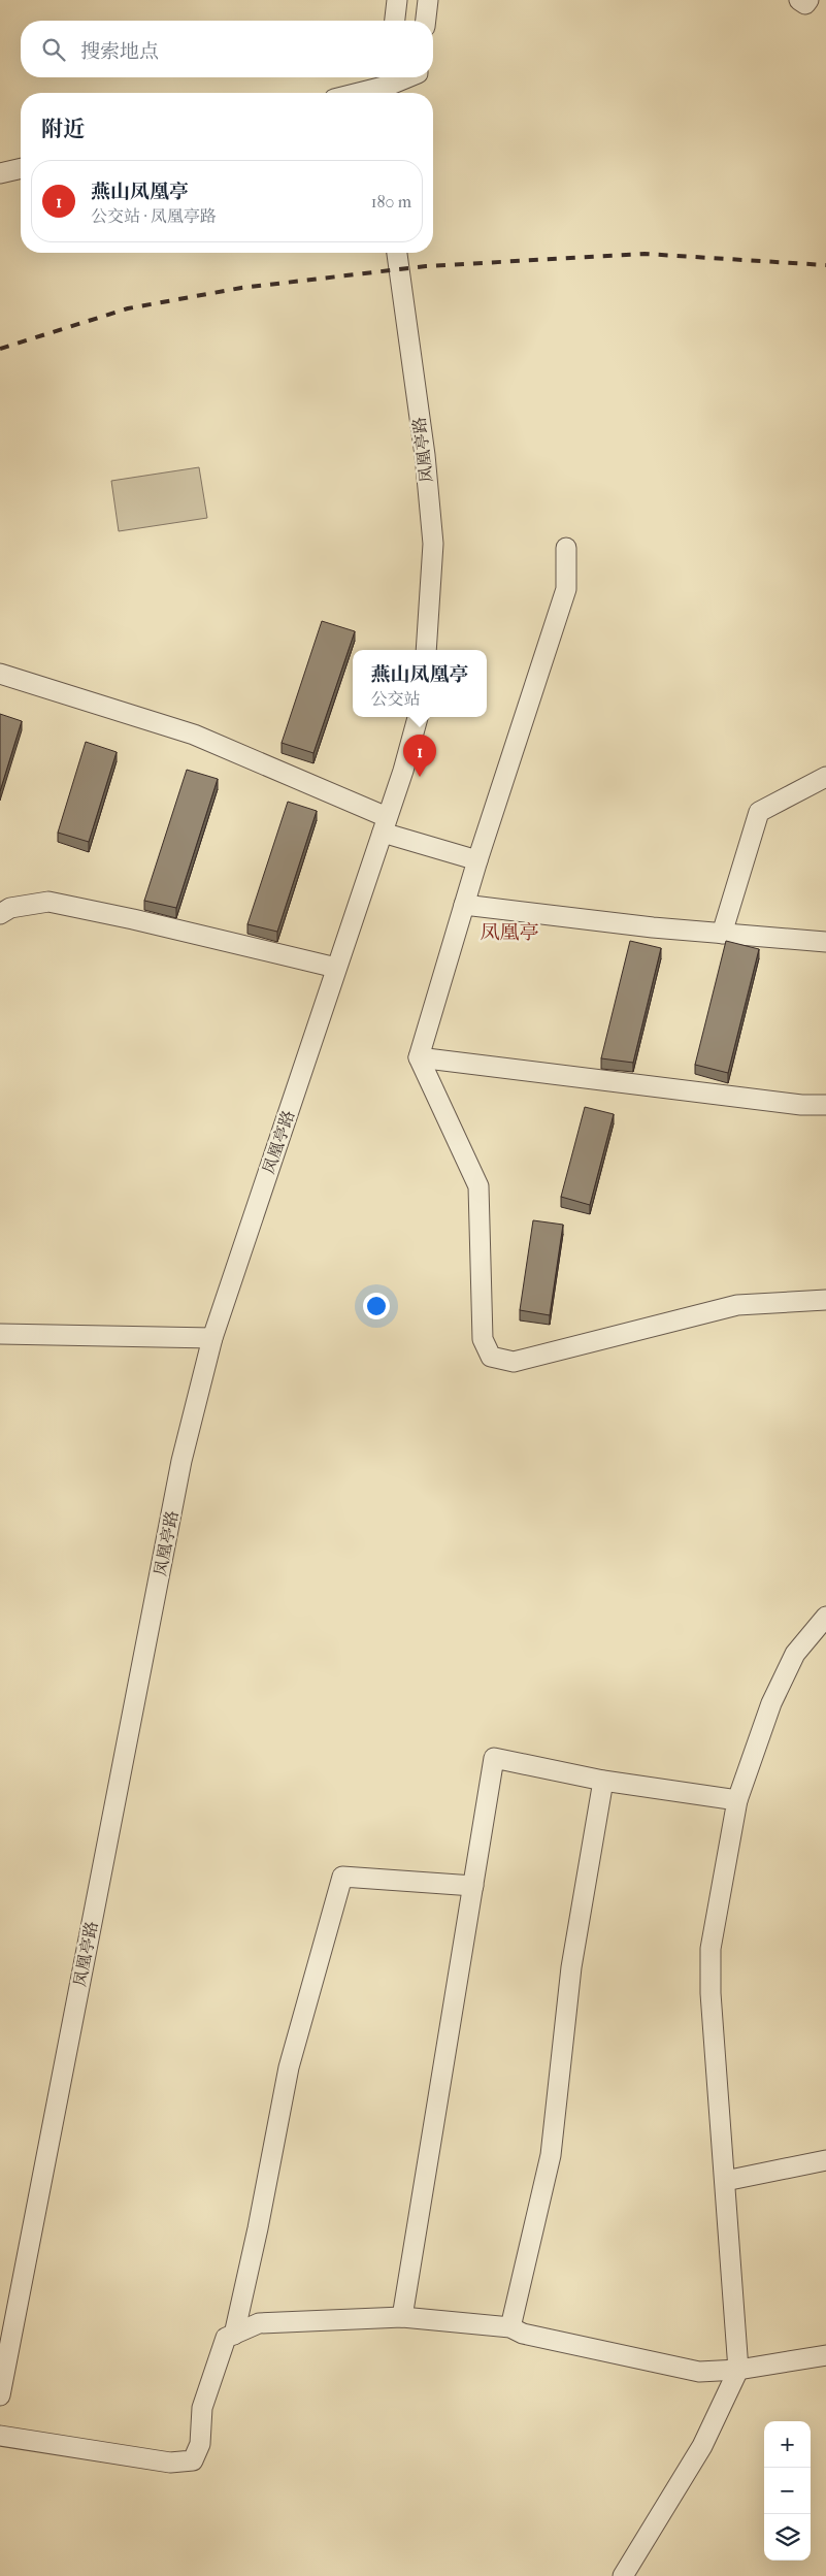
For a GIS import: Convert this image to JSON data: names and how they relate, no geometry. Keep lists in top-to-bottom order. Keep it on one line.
{"streets":{"street":["凤凰亭路"]},"districts":["凤凰亭"],"page":{"search":"搜索地点","heading":"附近","list":[{"mark":"1","name":"燕山凤凰亭","note":"公交站 · 凤凰亭路","value":"180 m"}],"popup":["燕山凤凰亭","公交站"],"pins":"1","map_buttons":["+","−"]}}
